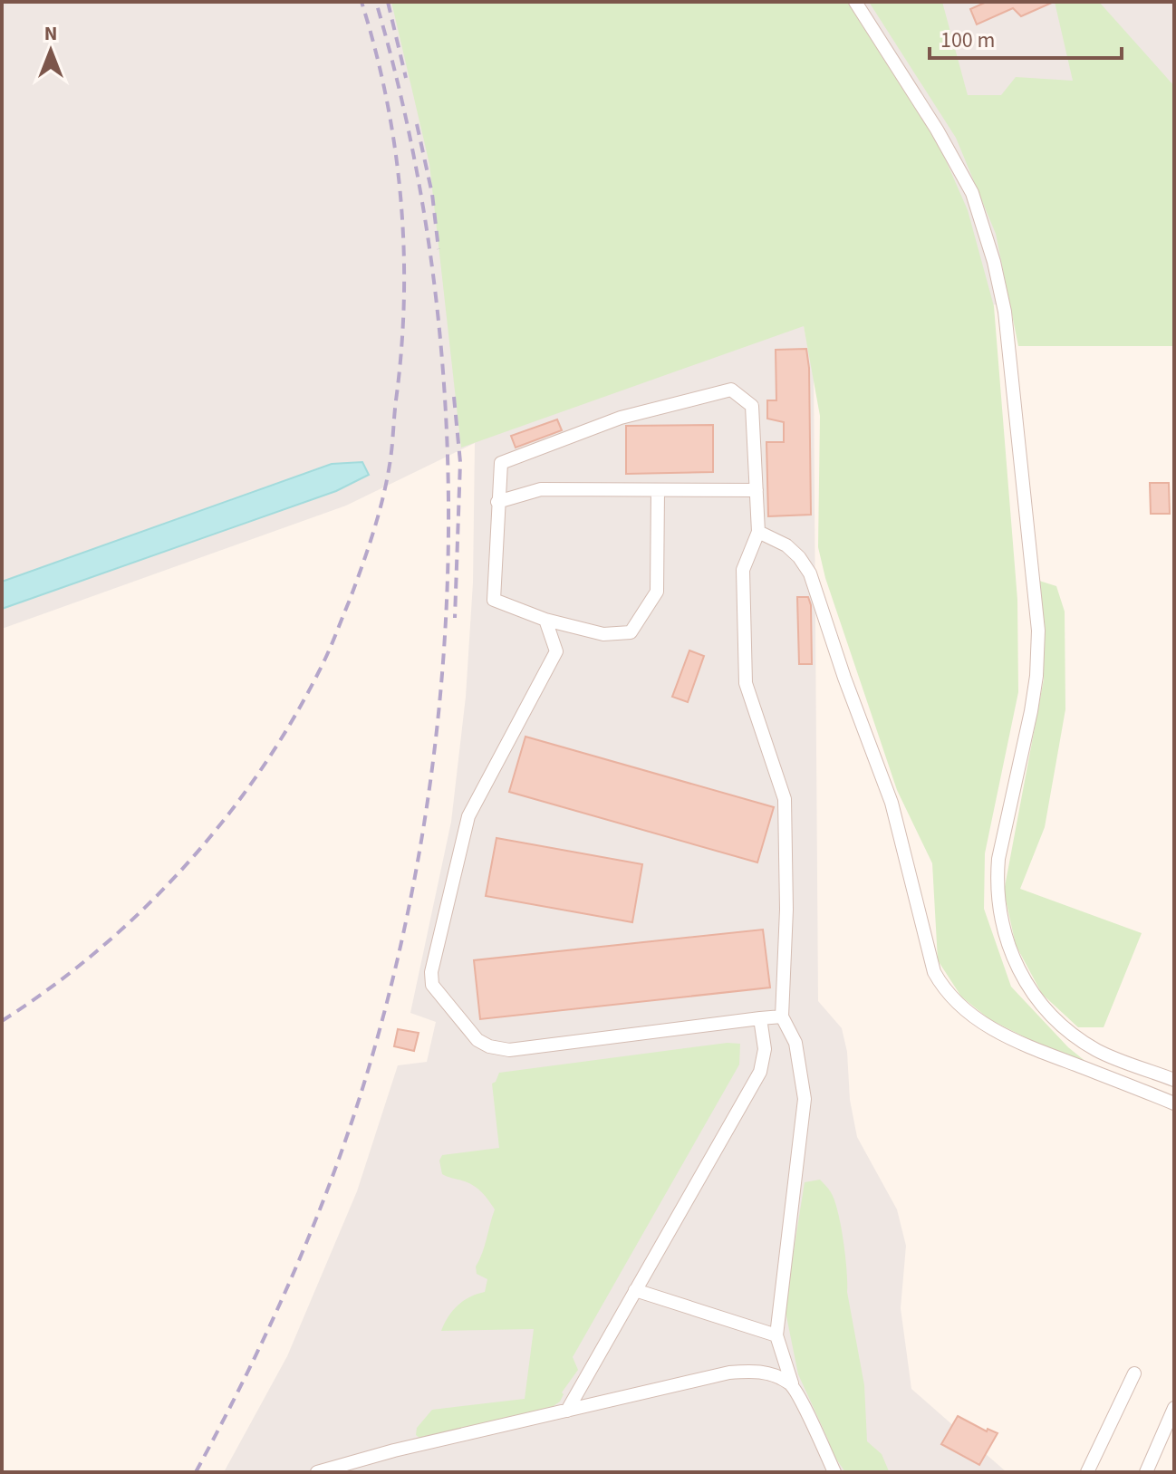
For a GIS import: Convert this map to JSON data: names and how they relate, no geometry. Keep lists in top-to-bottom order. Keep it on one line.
{"scale_bar":"100 m","north":"top"}
